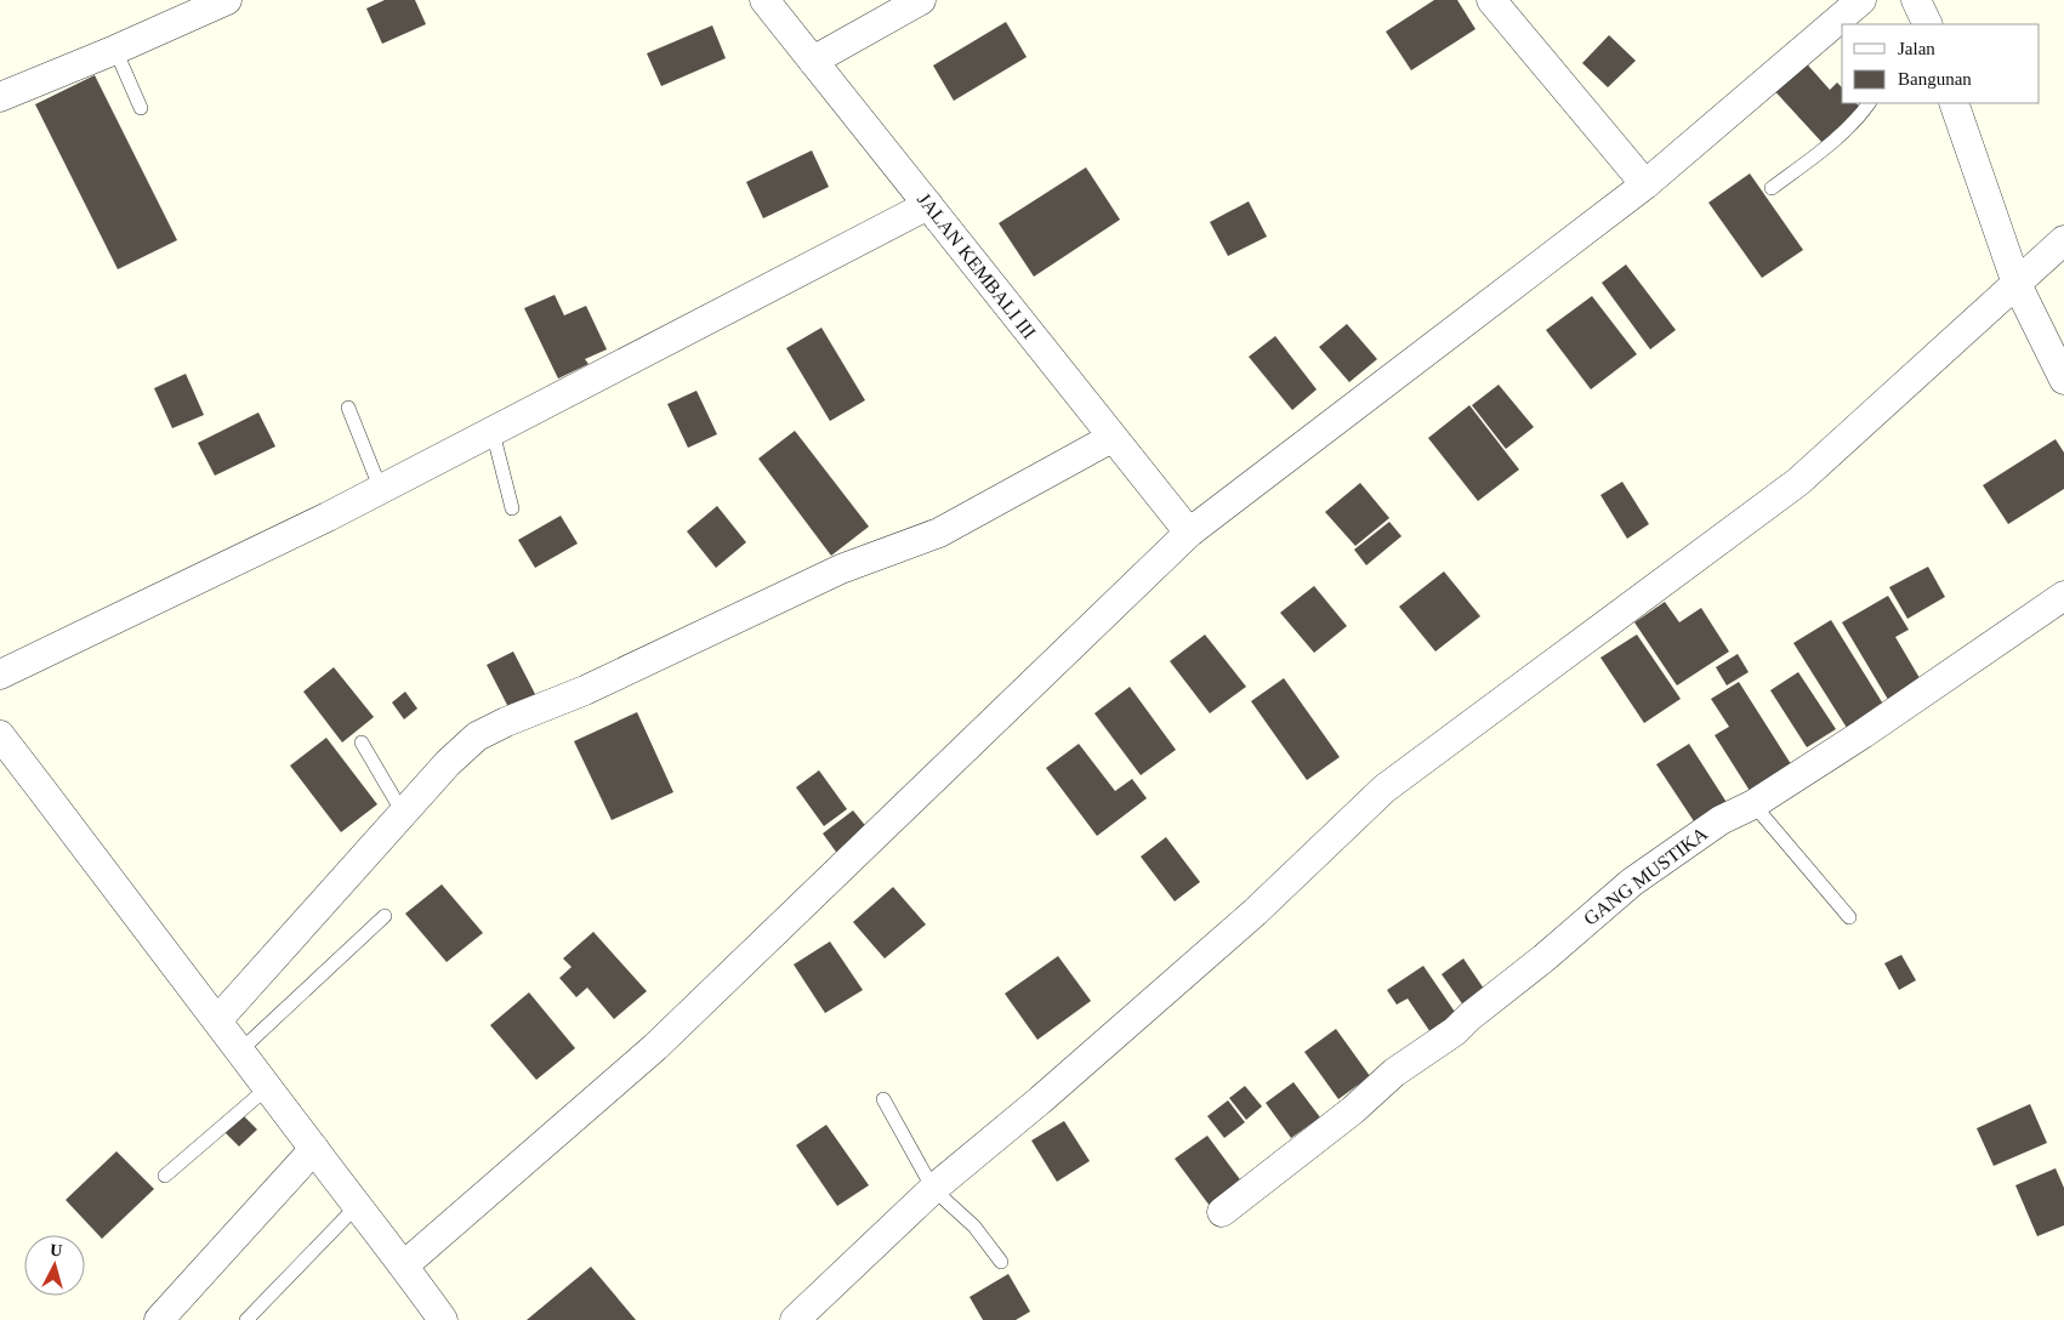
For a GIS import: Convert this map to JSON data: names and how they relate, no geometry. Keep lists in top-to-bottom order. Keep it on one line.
{"streets":{"street":["JALAN KEMBALI III","GANG MUSTIKA"]},"legend":["Jalan","Bangunan"],"north":"top"}
